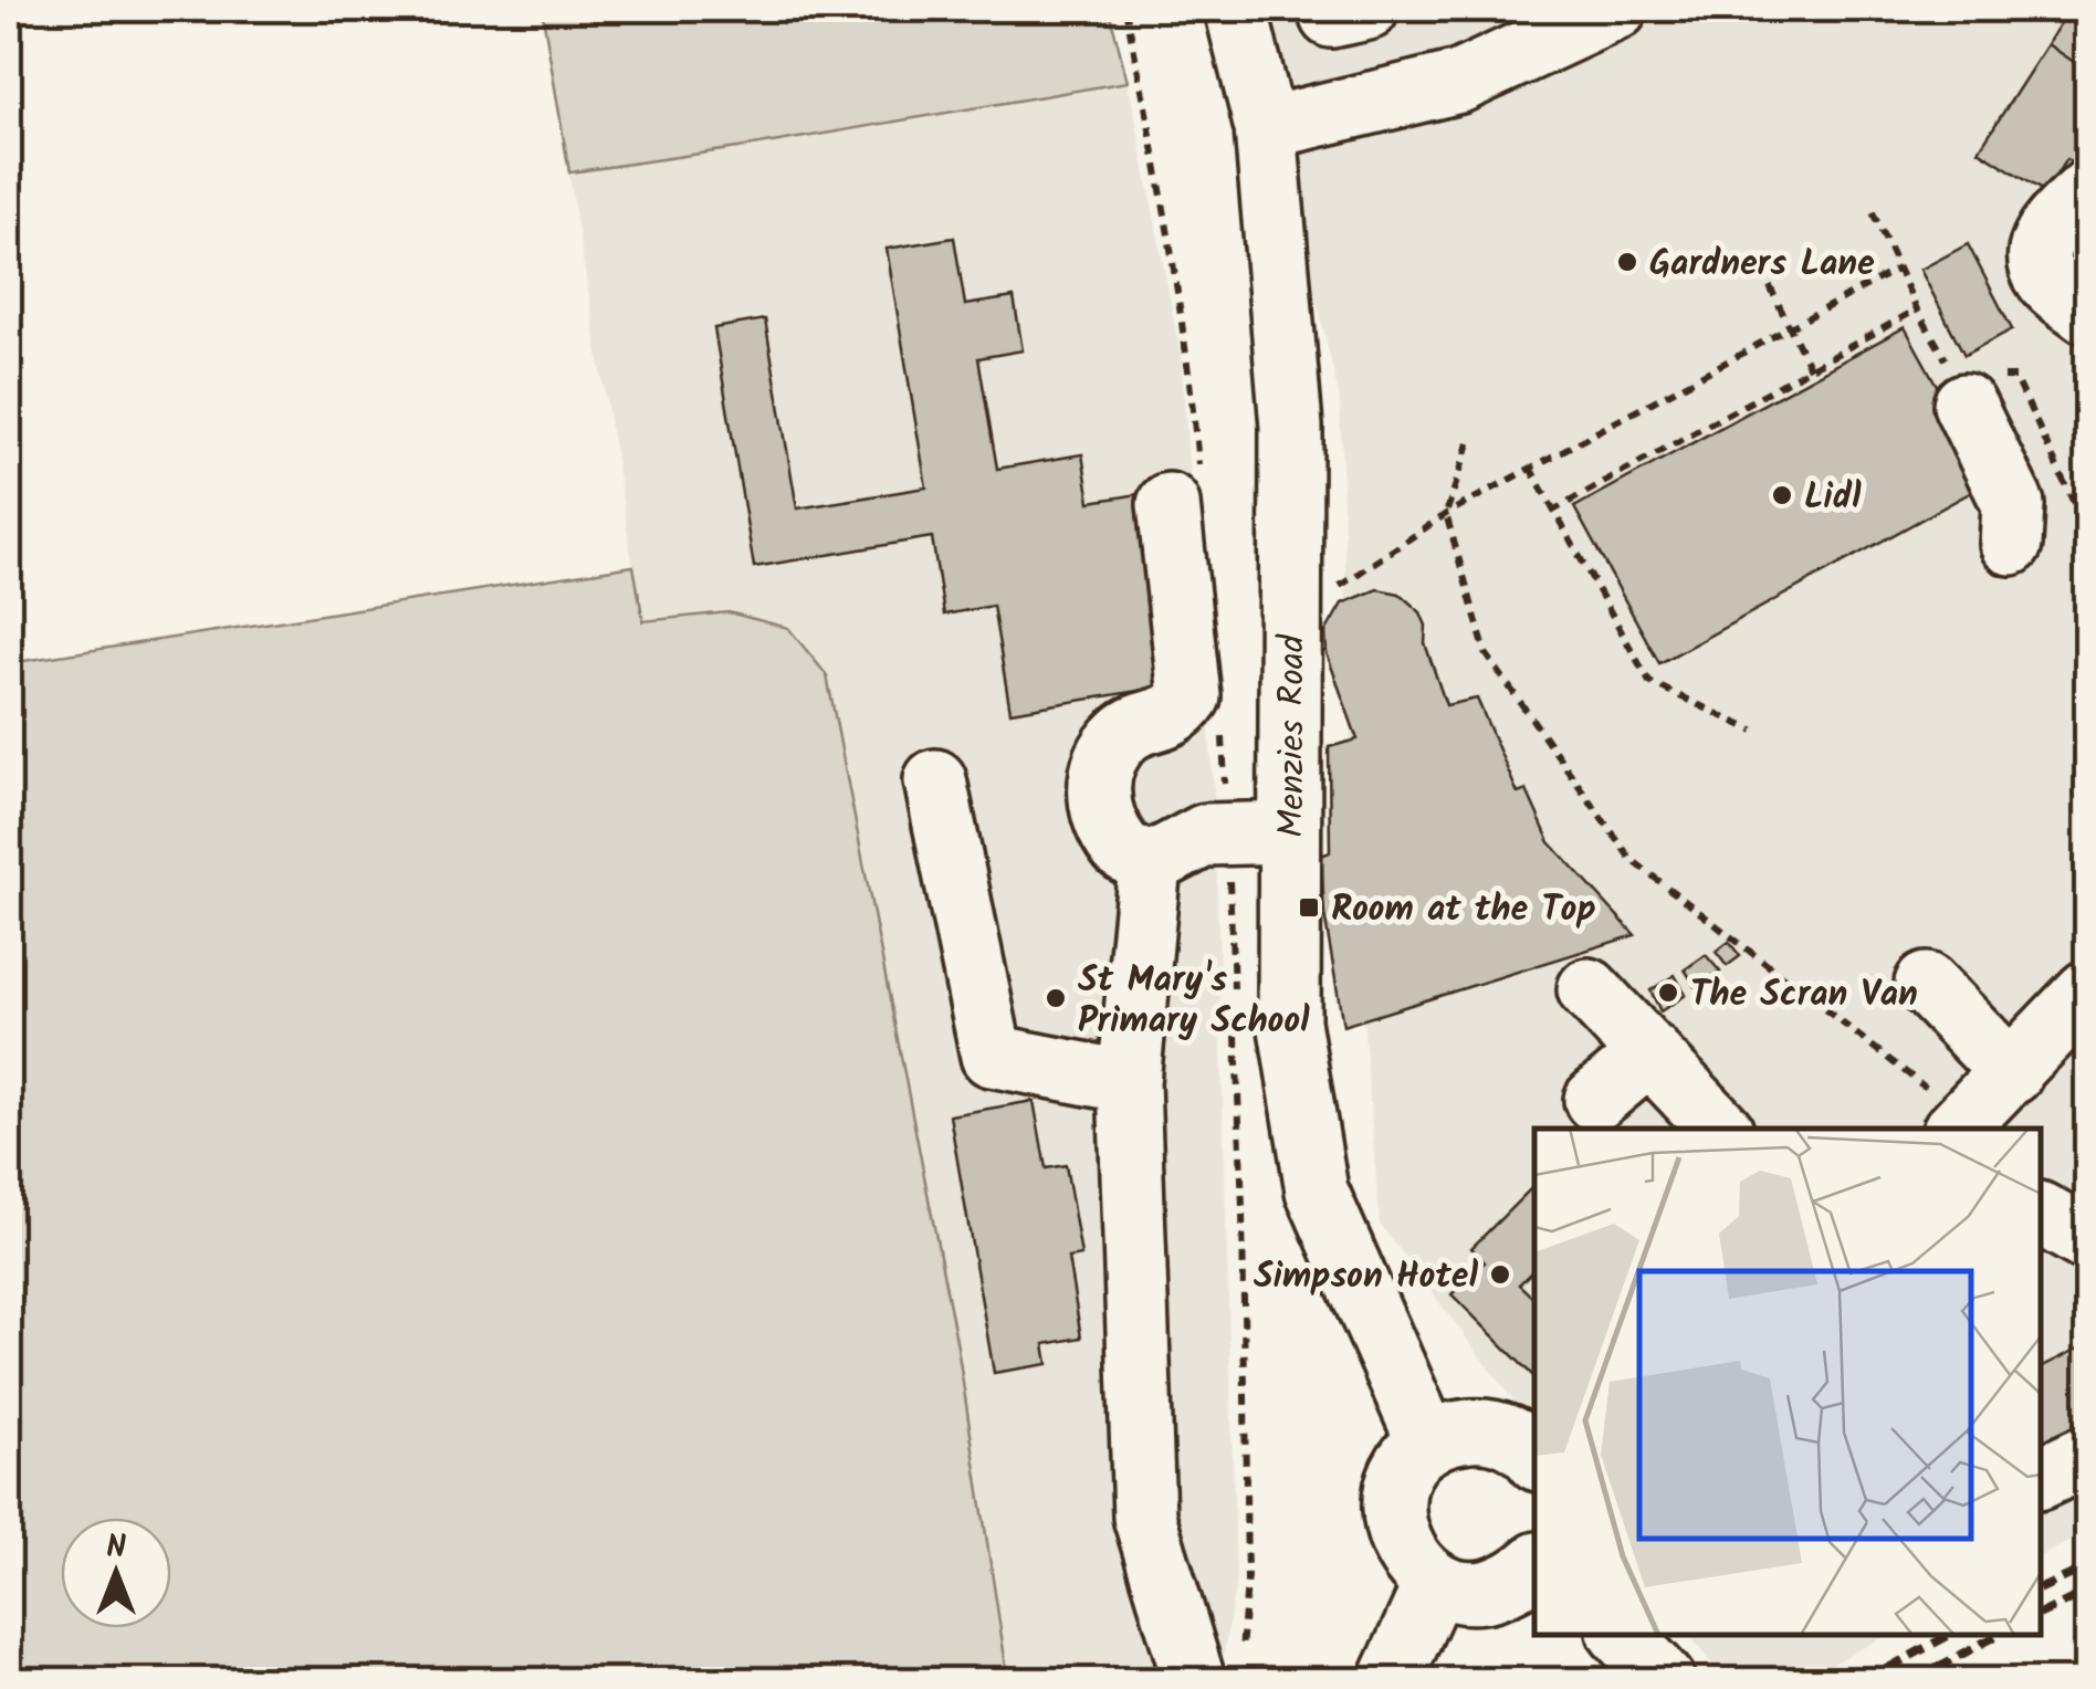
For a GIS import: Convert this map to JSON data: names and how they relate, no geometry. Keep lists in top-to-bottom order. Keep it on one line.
{"streets":{"street":["Menzies Road"]},"places":{"other":["Gardners Lane","Lidl","The Scran Van","St Mary's Primary School","Simpson Hotel"],"transit":["Room at the Top"]},"north":"top"}
